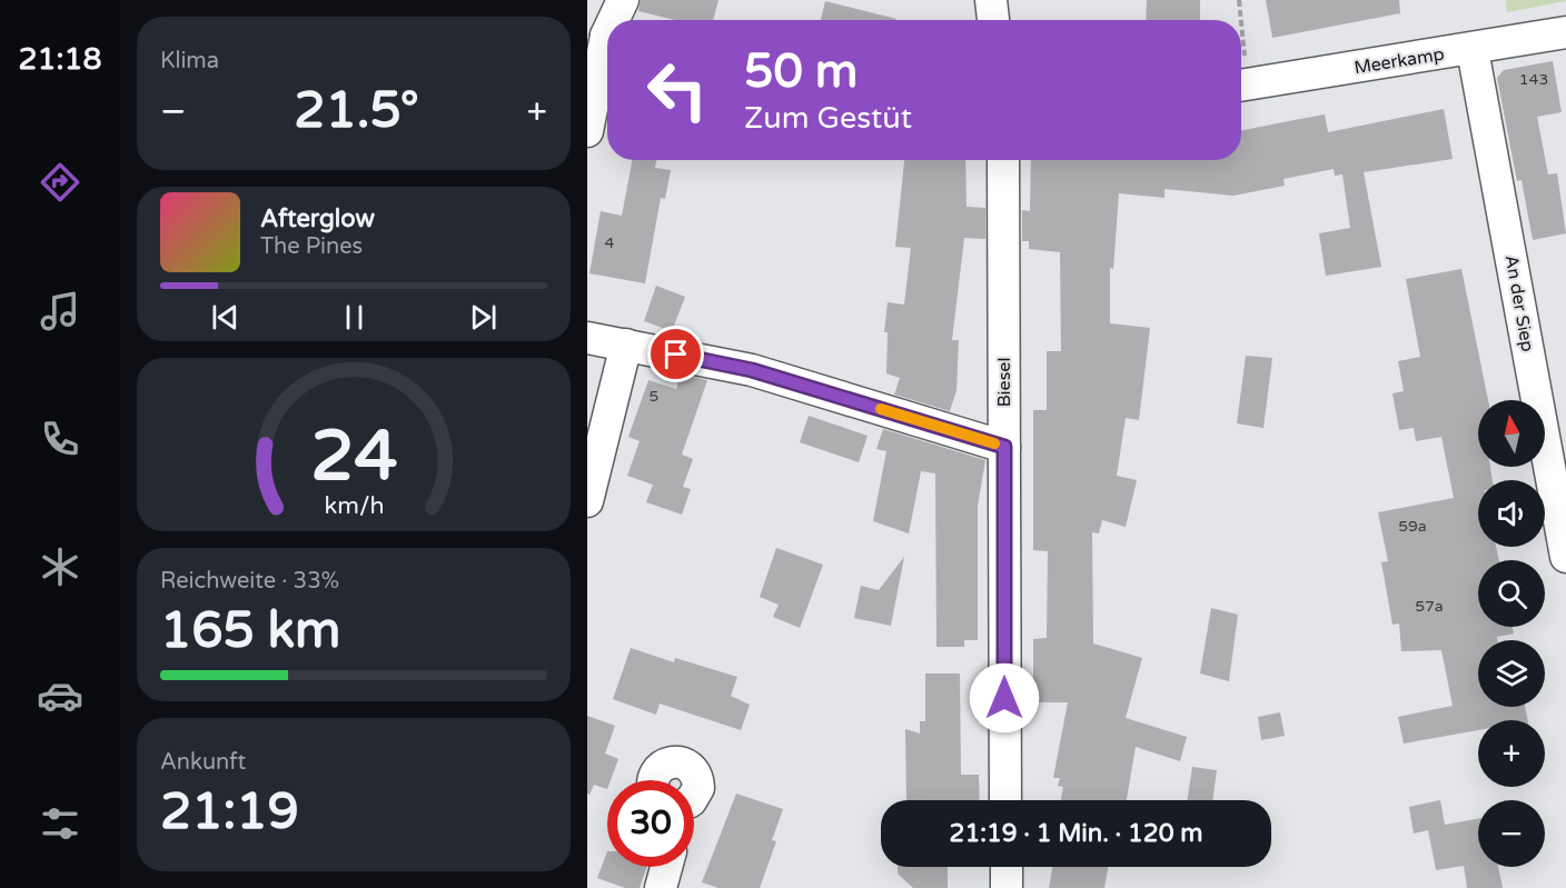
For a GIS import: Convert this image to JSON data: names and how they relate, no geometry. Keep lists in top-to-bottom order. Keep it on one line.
{"streets":{"street":["Meerkamp","An der Siep","Biesel"]},"crossings":[["Meerkamp","An der Siep"]],"house_numbers":["143","4","5","59a","57a"],"north":"top","page":{"tabs":"21:18","tile":["Klima",["Reichweite · 33%","165 km"],["Ankunft","21:19"]],"turn":["50 m","Zum Gestüt"],"heat":["−","21.5°","+"],"song":["Afterglow","The Pines"],"map_buttons":["+","−"],"limit":"30","trip":"21:19 · 1 Min. · 120 m","gauge":["24","km/h"]}}
